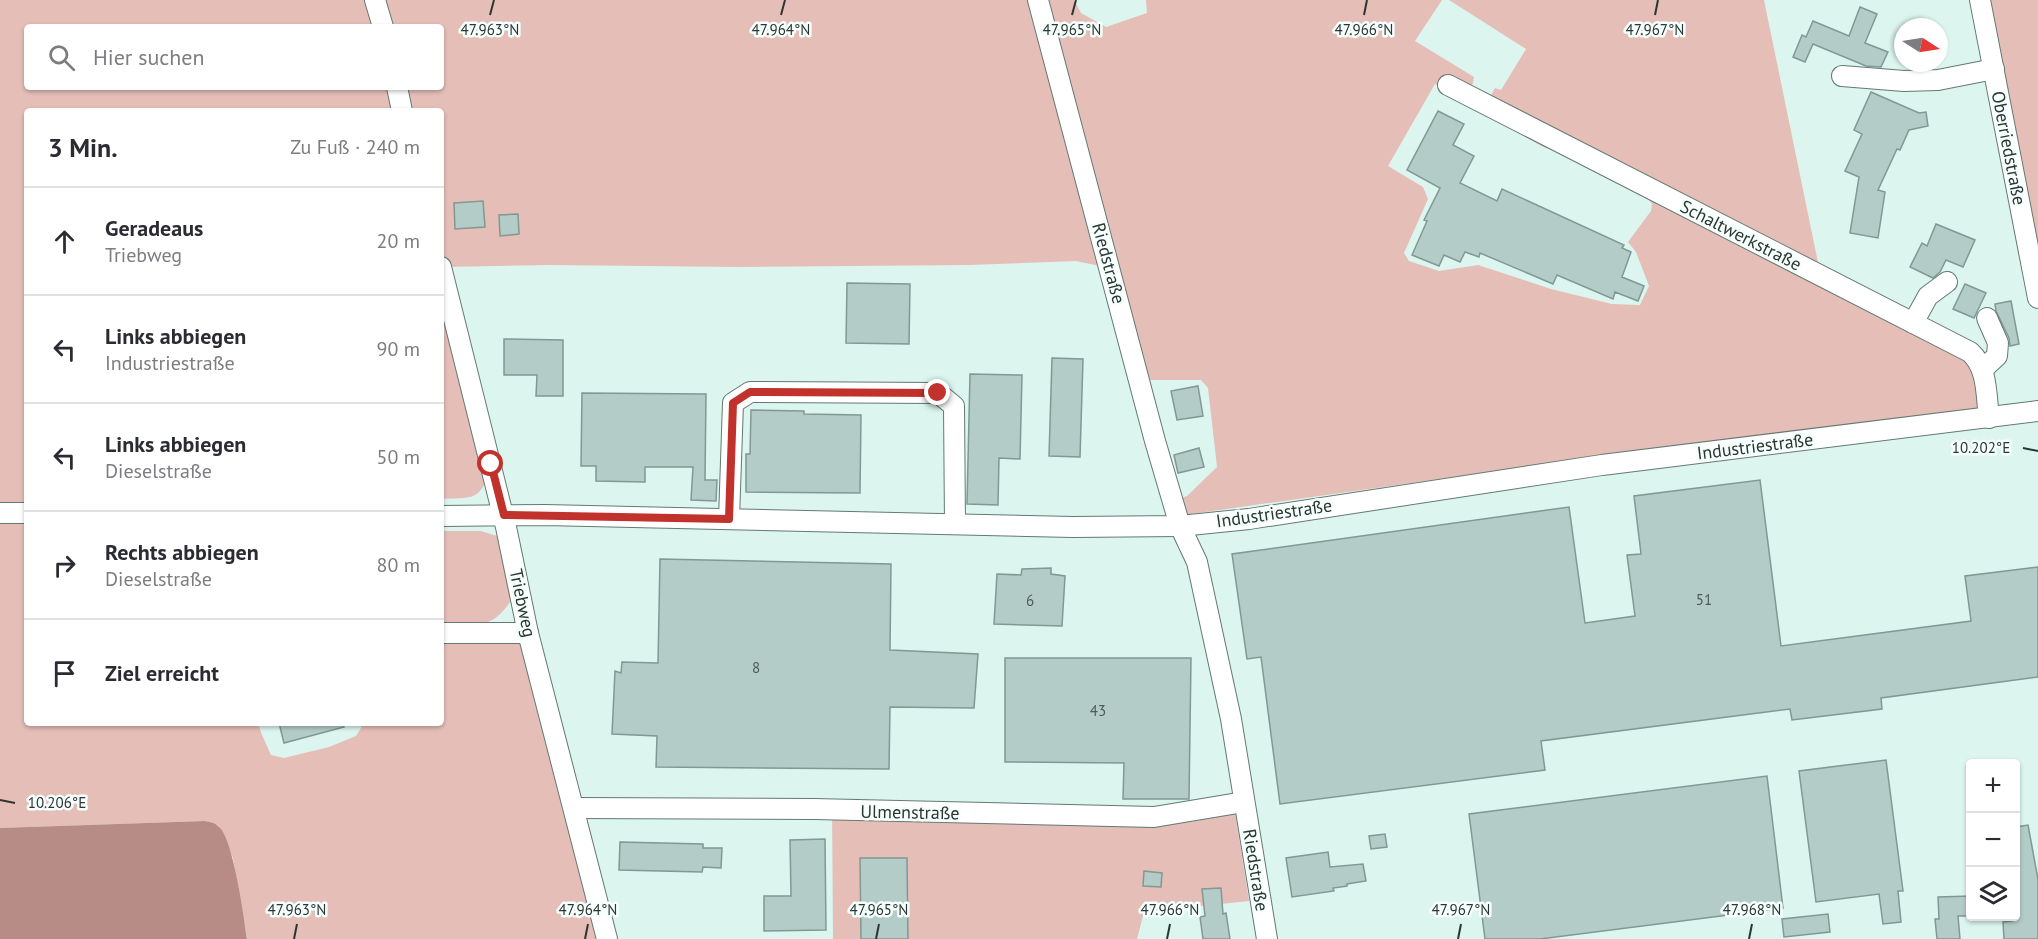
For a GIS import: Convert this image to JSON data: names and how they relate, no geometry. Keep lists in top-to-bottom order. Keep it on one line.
{"streets":{"street":["Oberriedstraße","Schaltwerkstraße","Riedstraße","Industriestraße","Triebweg","Ulmenstraße"]},"crossings":[["Riedstraße","Industriestraße"],["Riedstraße","Ulmenstraße"],["Industriestraße","Triebweg"],["Triebweg","Ulmenstraße"]],"house_numbers":["51","6","8","43"],"north":"right","page":{"search":"Hier suchen","heading":["3 Min.","Zu Fuß · 240 m"],"list":[["Geradeaus","Triebweg","20 m"],["Links abbiegen","Industriestraße","90 m"],["Links abbiegen","Dieselstraße","50 m"],["Rechts abbiegen","Dieselstraße","80 m"],"Ziel erreicht"],"map_buttons":["+","−"]},"coordinates":["47.963°N","47.964°N","47.965°N","47.966°N","47.967°N","10.202°E","10.206°E","47.968°N"]}
